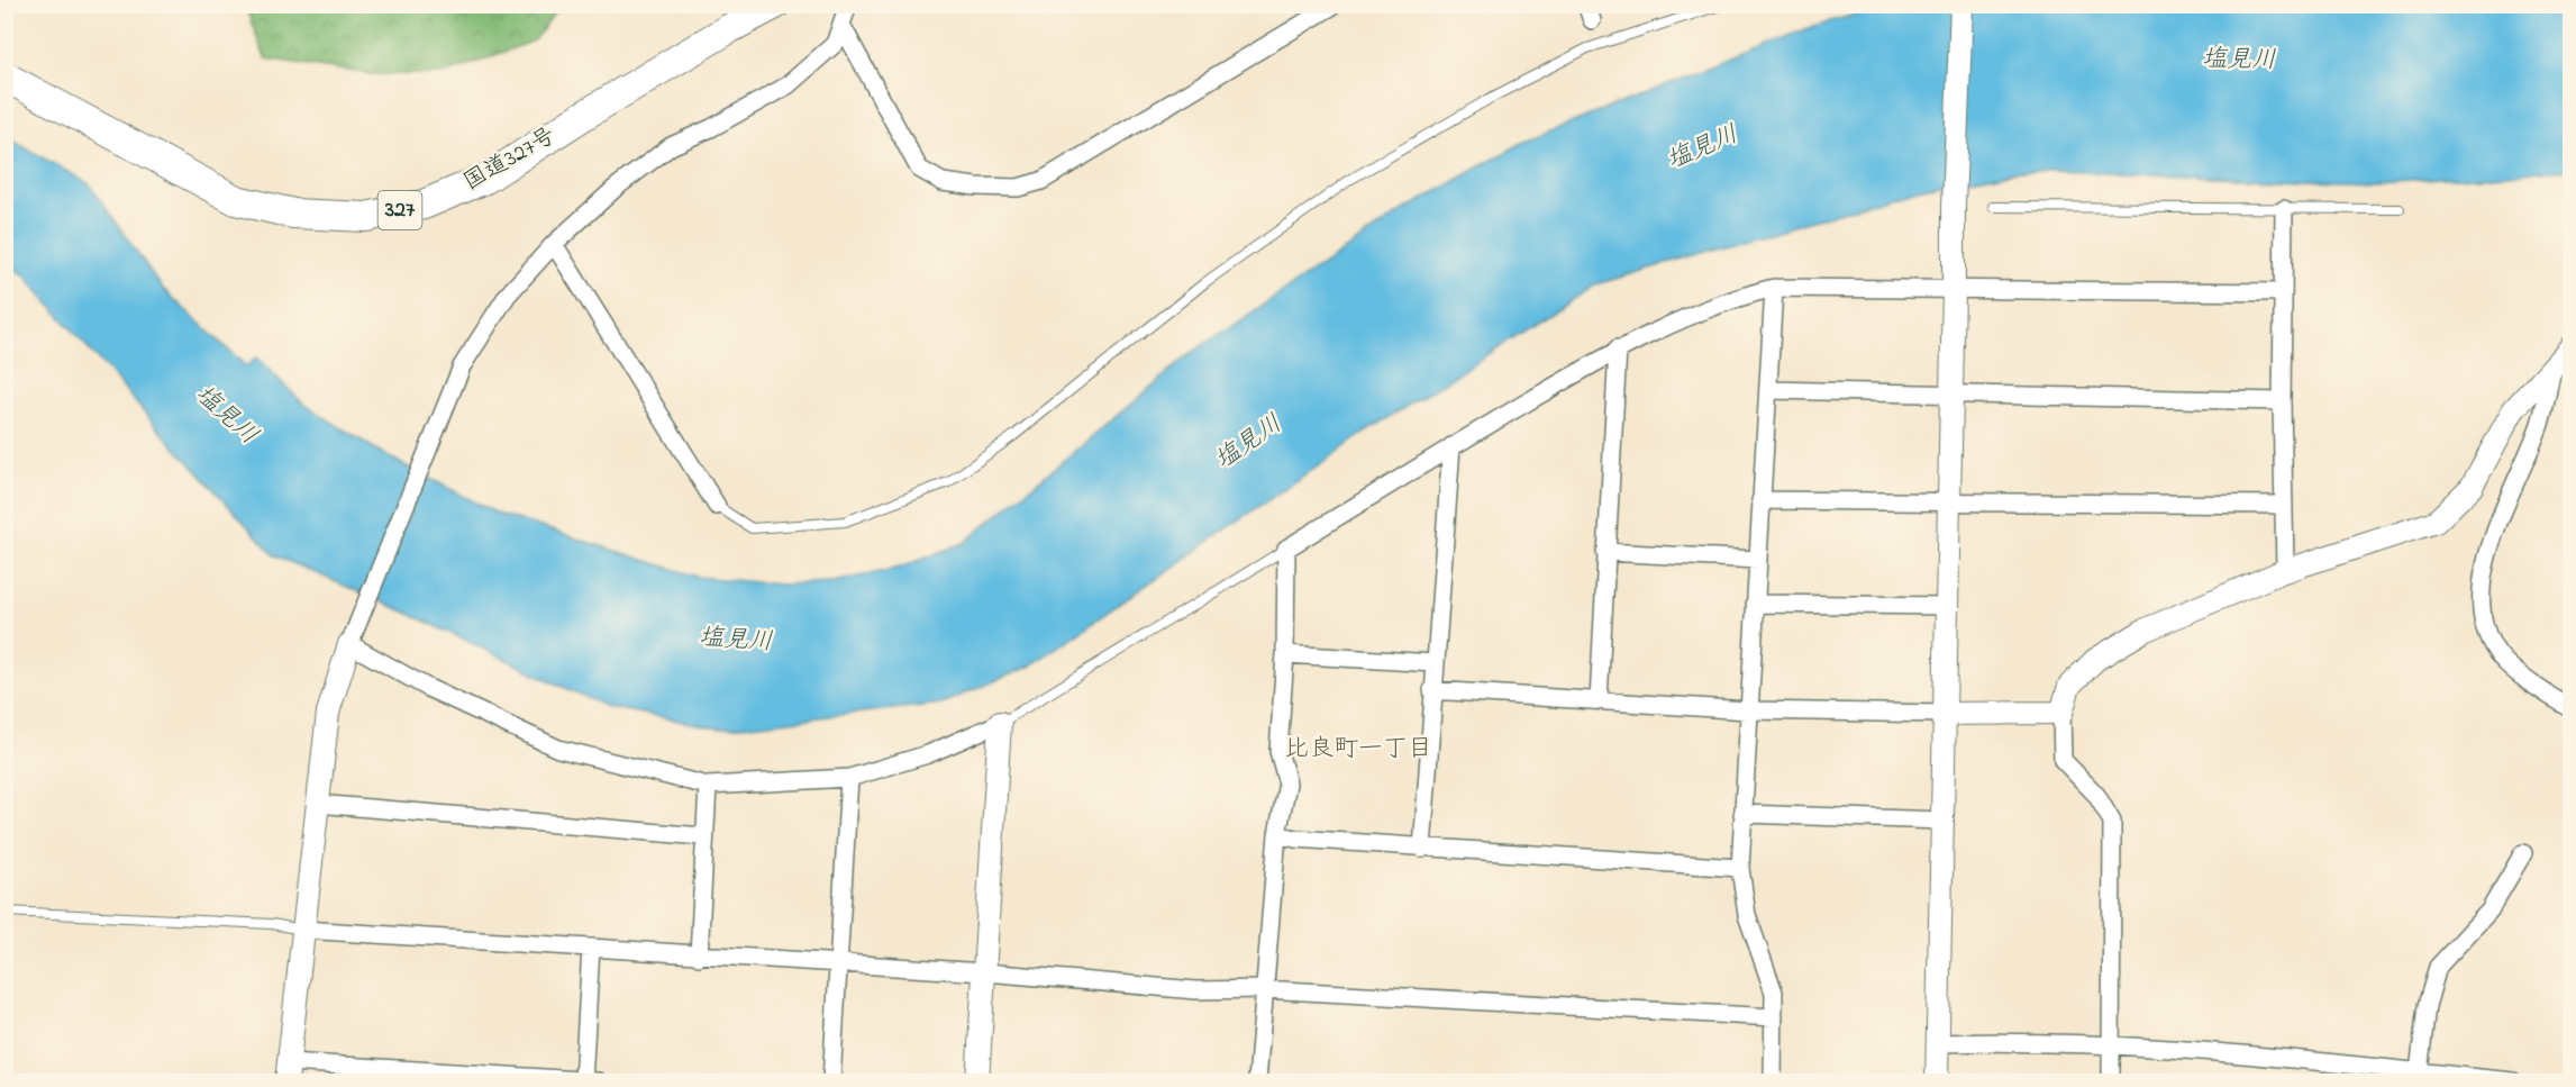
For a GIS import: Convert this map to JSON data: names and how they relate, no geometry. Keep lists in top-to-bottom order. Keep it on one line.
{"streets":{"highway":["国道327号","327"]},"districts":["比良町一丁目"],"water":["塩見川"]}
